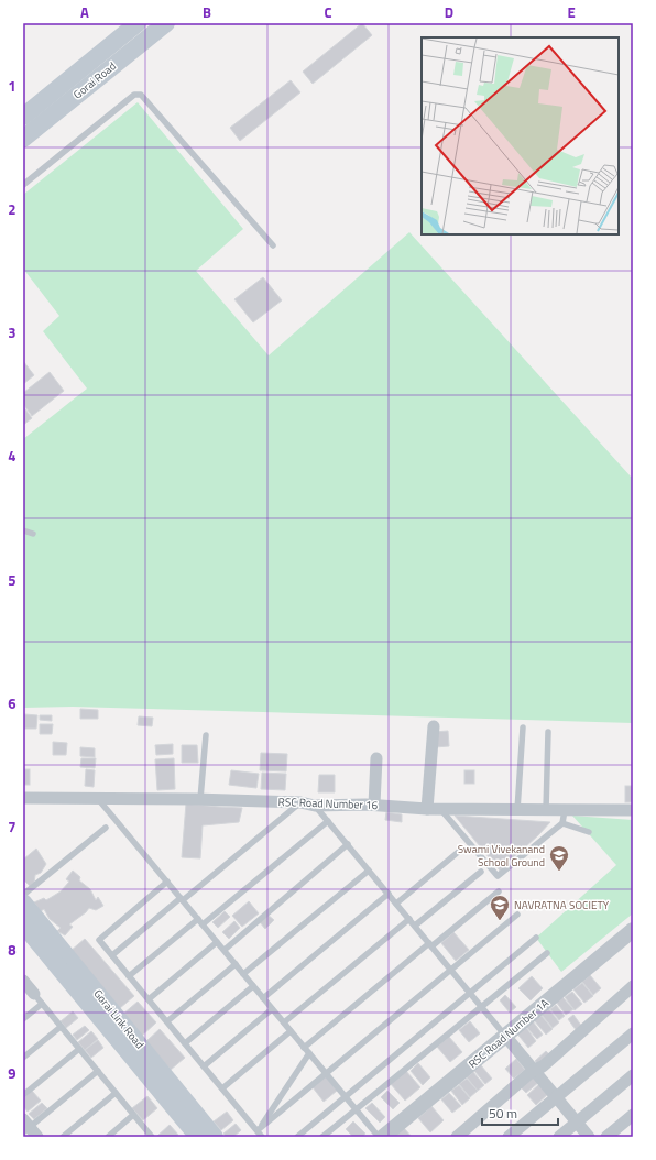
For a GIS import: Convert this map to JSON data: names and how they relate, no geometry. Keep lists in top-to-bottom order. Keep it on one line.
{"streets":{"main road":["Gorai Road","Gorai Link Road"],"street":["RSC Road Number 16","RSC Road Number 1A"]},"places":{"school or university":["Swami Vivekanand School Ground","NAVRATNA SOCIETY"]},"scale_bar":"50 m","grid":{"columns":["A","B","C","D","E"],"rows":["1","2","3","4","5","6","7","8","9"]}}
